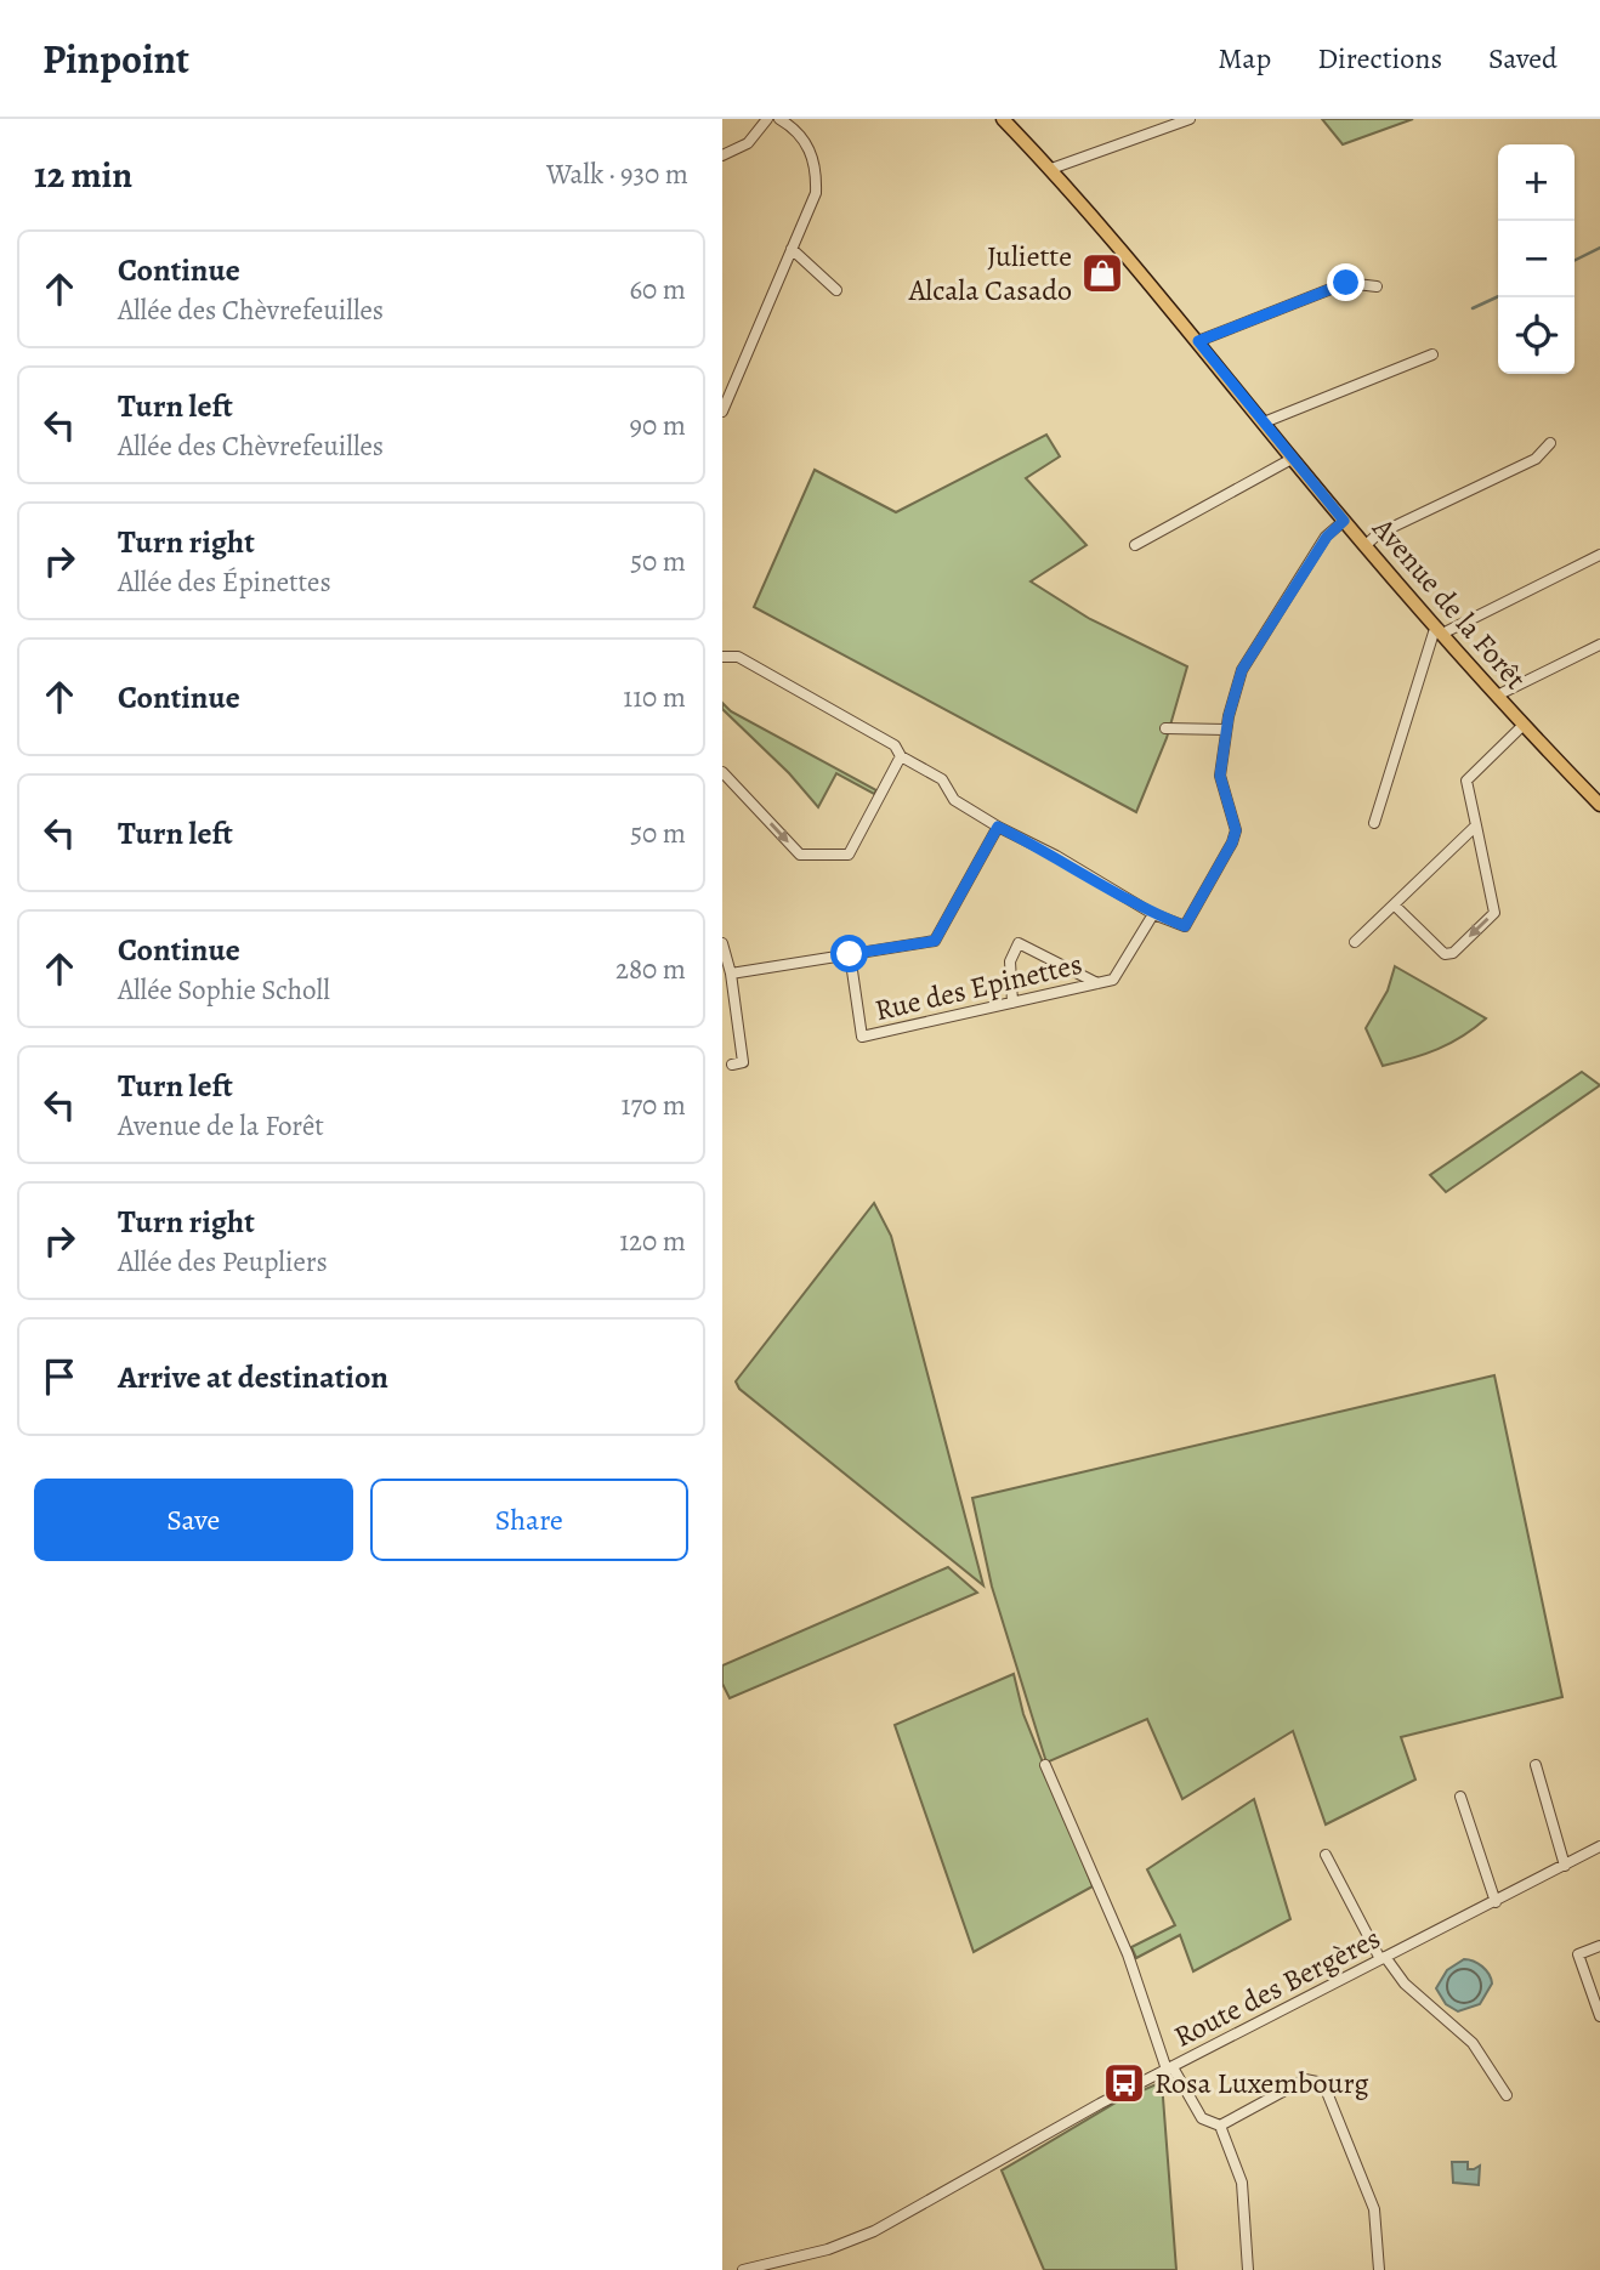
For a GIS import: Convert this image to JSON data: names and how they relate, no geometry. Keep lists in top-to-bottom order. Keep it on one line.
{"streets":{"main road":["Avenue de la Forêt"],"street":["Rue des Epinettes","Route des Bergères"]},"places":{"shop":["Juliette Alcala Casado"],"bus stop":["Rosa Luxembourg"]},"page":{"header":"Pinpoint","nav":["Map","Directions","Saved"],"heading":["12 min","Walk · 930 m"],"map_buttons":["+","−"],"list":[["Continue","Allée des Chèvrefeuilles","60 m"],["Turn left","Allée des Chèvrefeuilles","90 m"],["Turn right","Allée des Épinettes","50 m"],["Continue","110 m"],["Turn left","50 m"],["Continue","Allée Sophie Scholl","280 m"],["Turn left","Avenue de la Forêt","170 m"],["Turn right","Allée des Peupliers","120 m"],"Arrive at destination"],"buttons":["Save","Share"]}}
